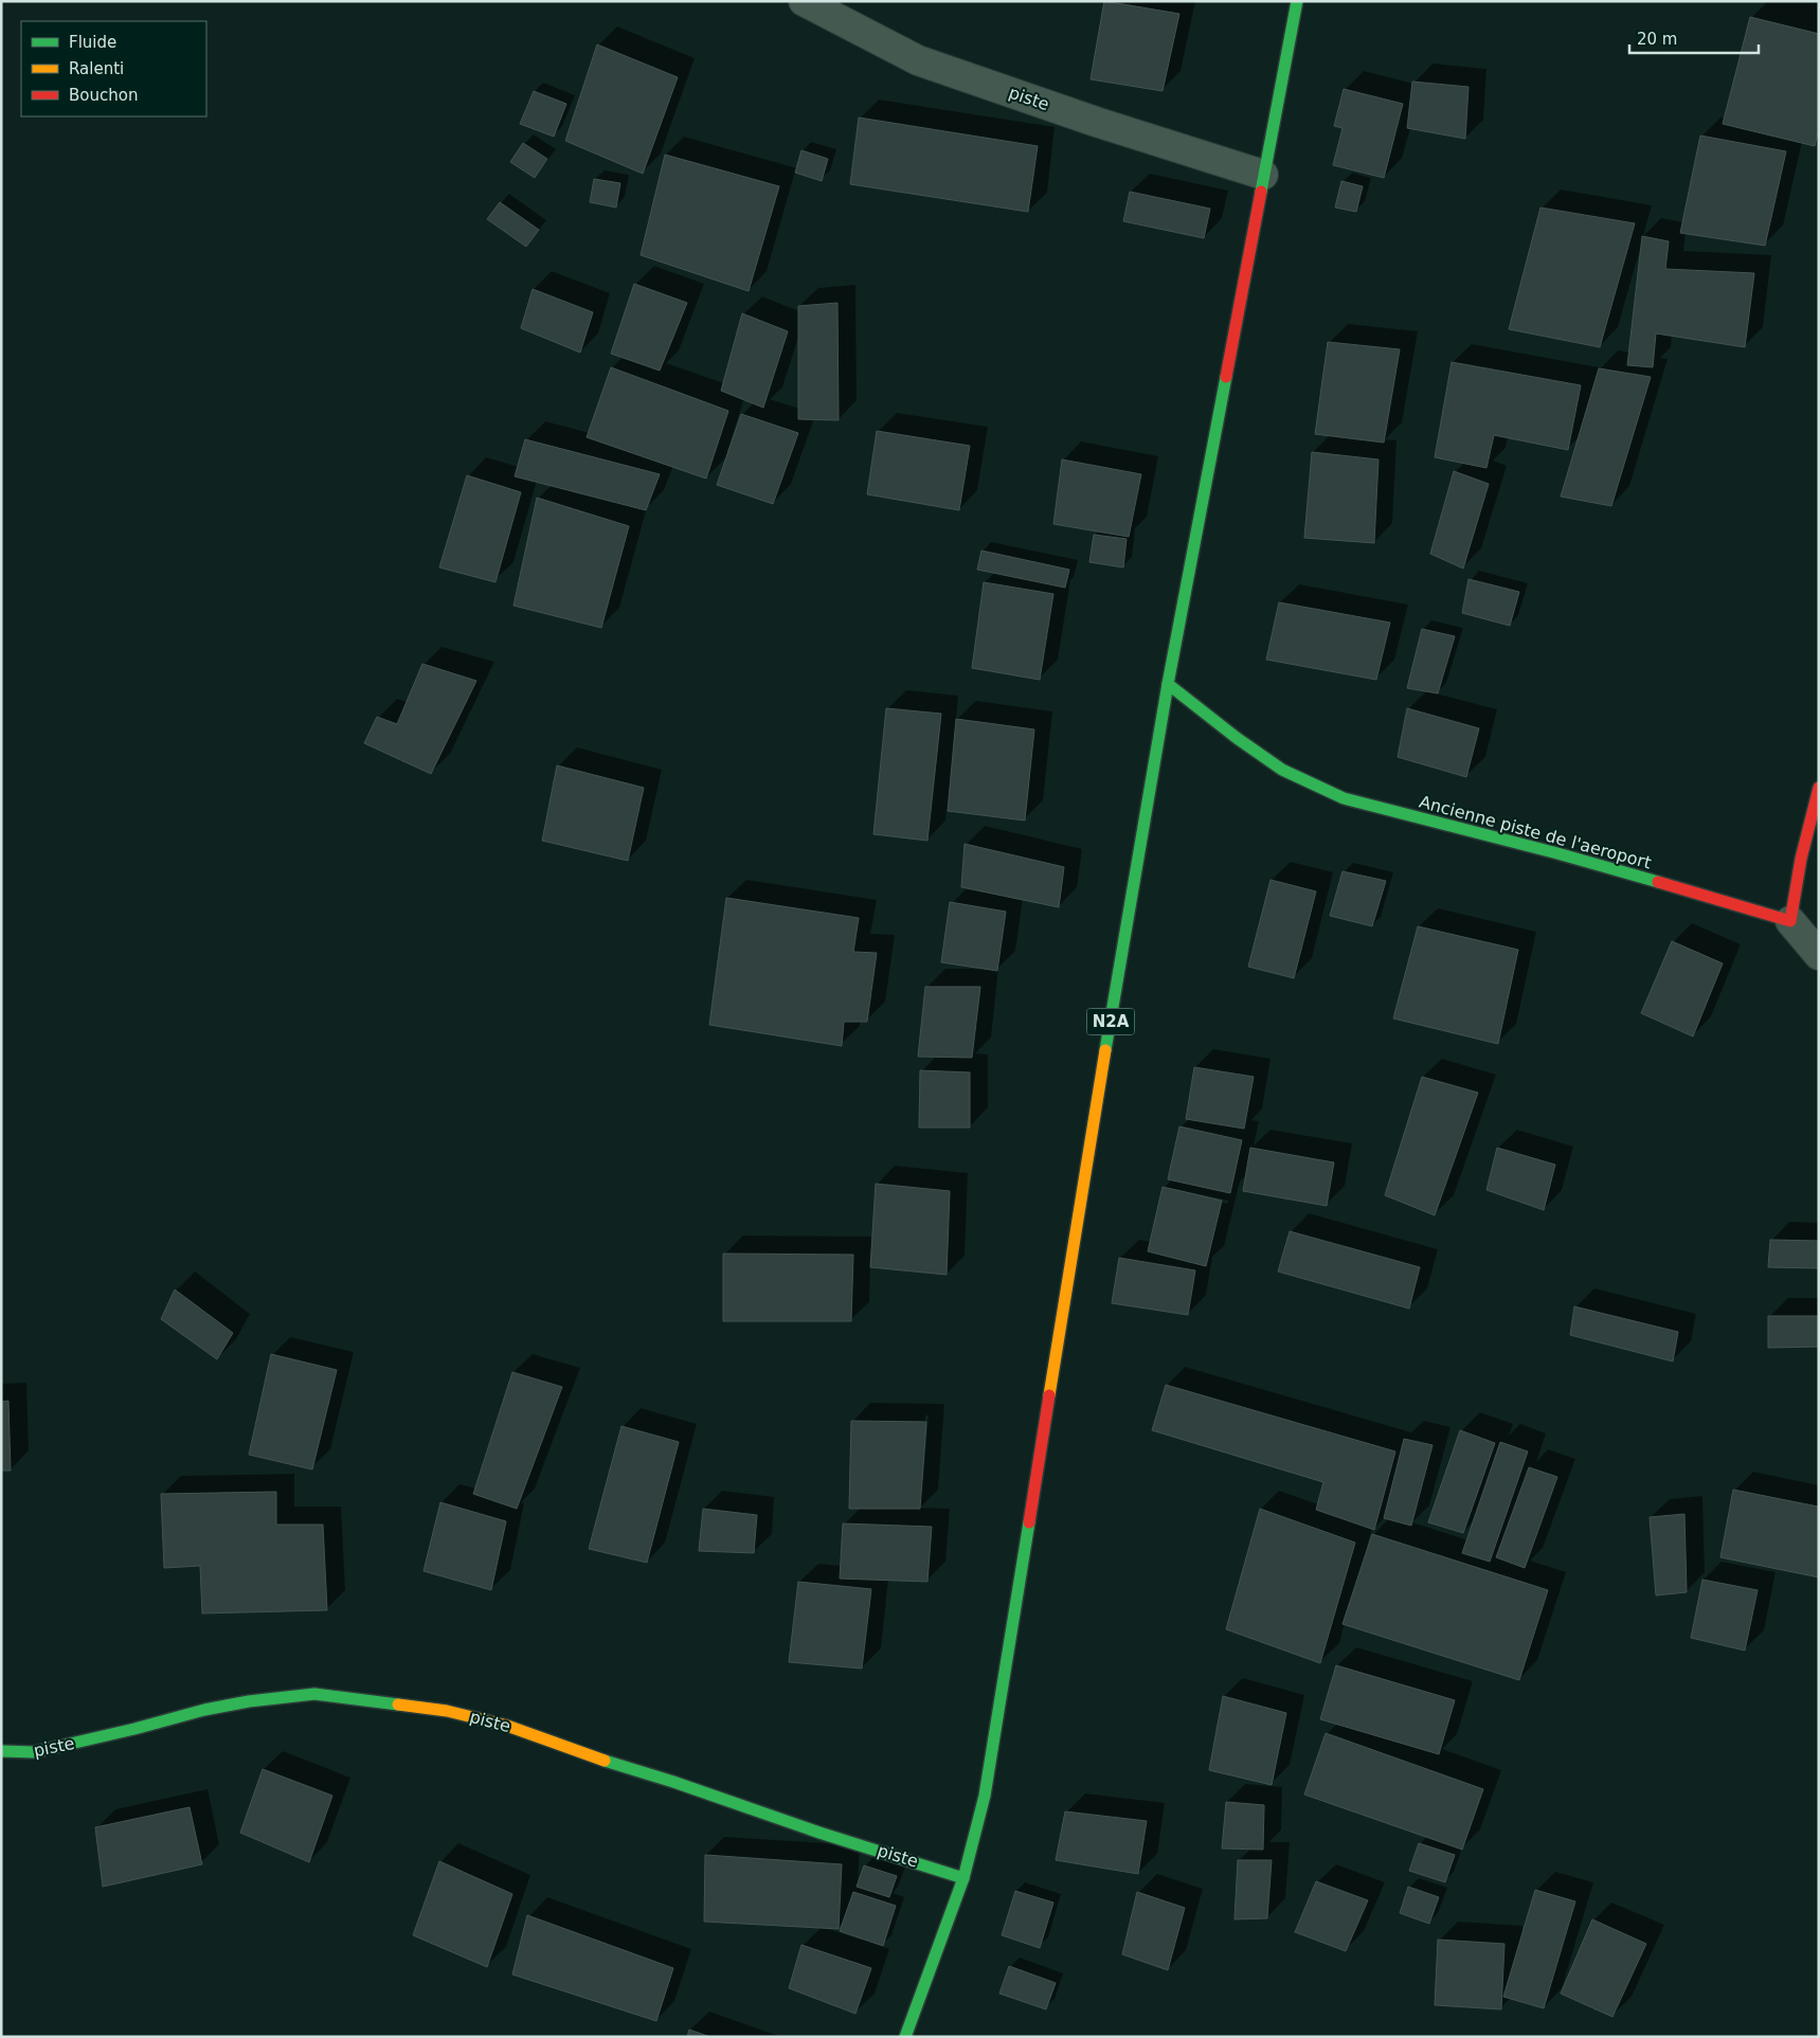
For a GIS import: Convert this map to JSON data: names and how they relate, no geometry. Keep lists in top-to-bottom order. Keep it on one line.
{"streets":{"main road":["piste","Ancienne piste de l'aeroport","N2A"]},"crossings":[["piste","N2A"],["Ancienne piste de l'aeroport","N2A"]],"legend":["Fluide","Ralenti","Bouchon"],"scale_bar":"20 m"}
